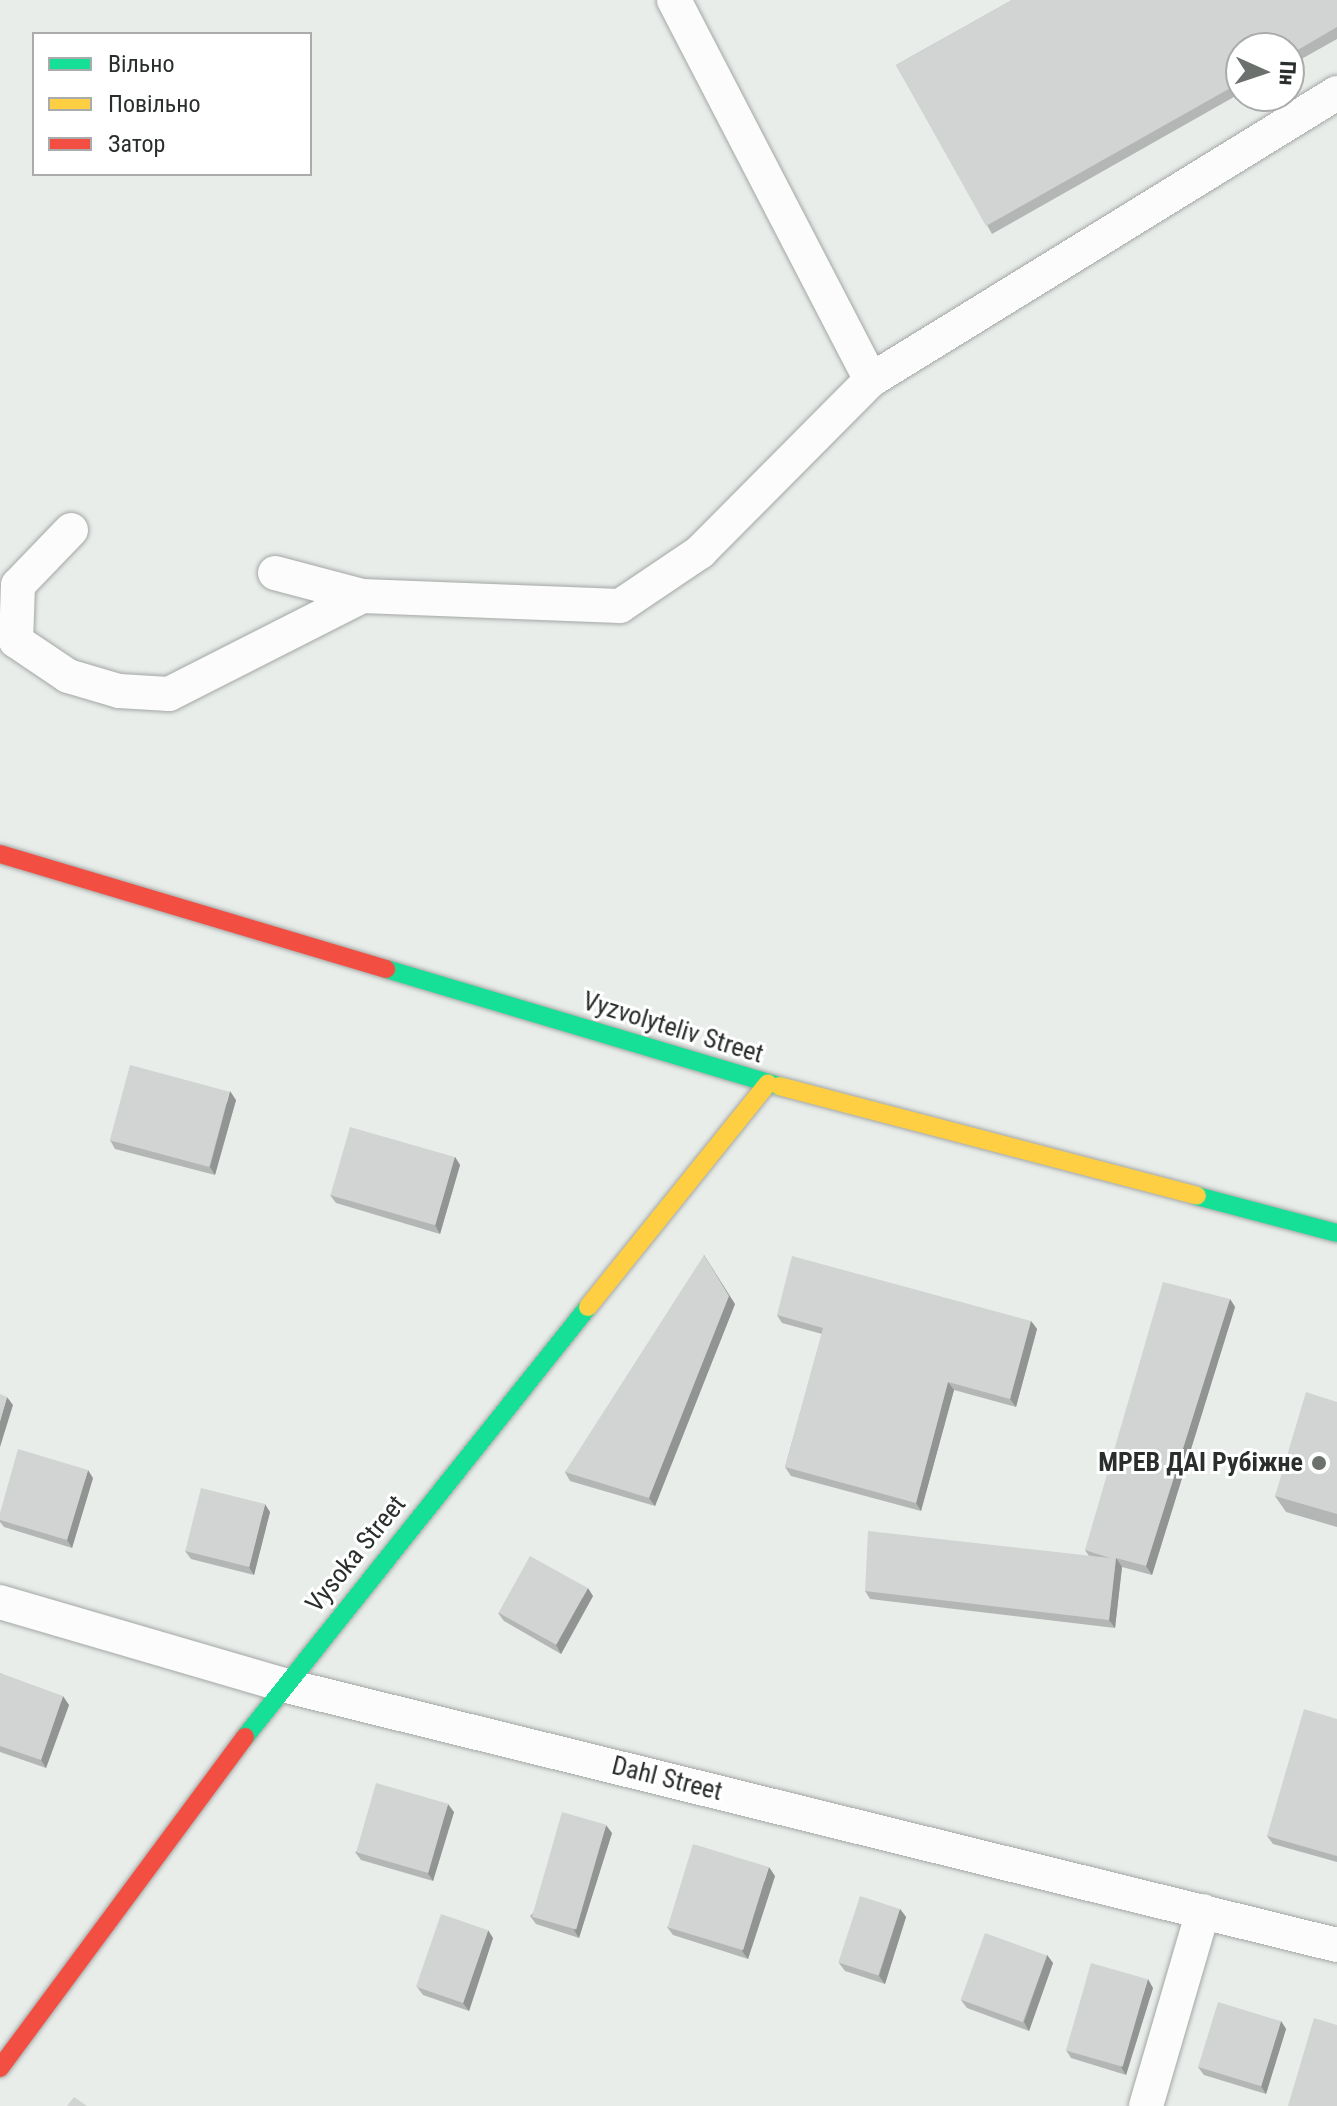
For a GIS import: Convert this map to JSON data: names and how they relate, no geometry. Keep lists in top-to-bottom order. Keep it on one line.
{"streets":{"street":["Vyzvolyteliv Street","Vysoka Street"],"lane":["Dahl Street"]},"crossings":[["Vyzvolyteliv Street","Vysoka Street"],["Vysoka Street","Dahl Street"]],"places":["МРЕВ ДАІ Рубіжне"],"legend":["Вільно","Повільно","Затор"],"north":"right"}
